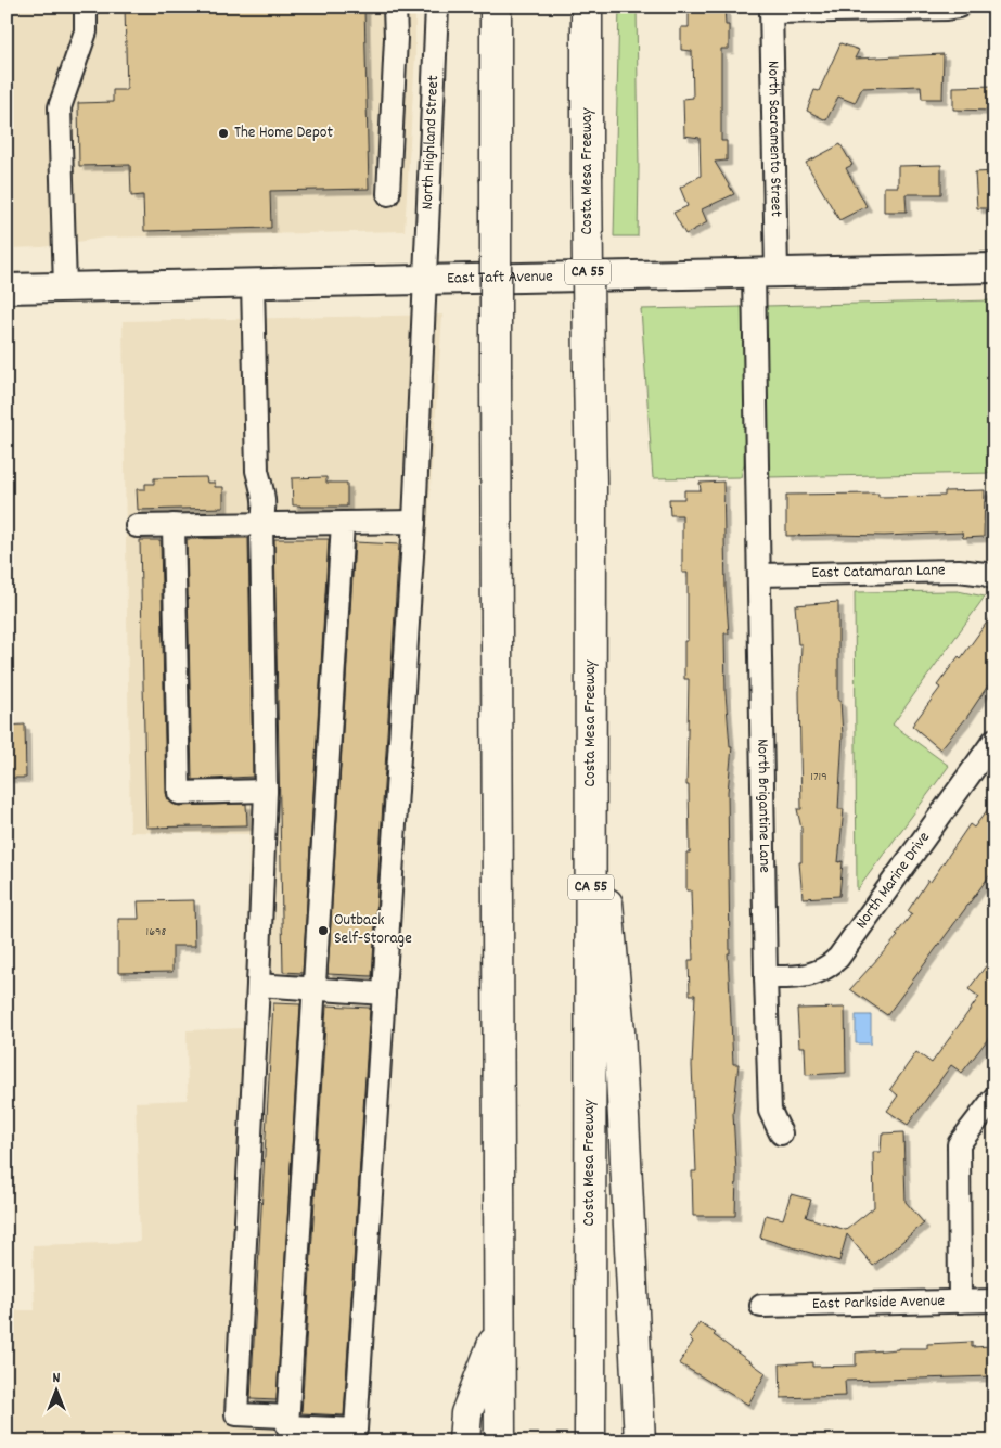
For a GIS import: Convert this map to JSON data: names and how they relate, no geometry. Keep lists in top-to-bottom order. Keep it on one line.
{"streets":{"highway":["Costa Mesa Freeway","CA 55"],"main road":["East Taft Avenue"],"street":["North Sacramento Street","North Highland Street","East Catamaran Lane","North Brigantine Lane","North Marine Drive","East Parkside Avenue"]},"crossings":[["North Sacramento Street","East Taft Avenue"],["North Sacramento Street","North Brigantine Lane"],["North Highland Street","East Taft Avenue"],["East Catamaran Lane","North Brigantine Lane"],["North Brigantine Lane","North Marine Drive"]],"places":["The Home Depot","Outback Self-Storage"],"house_numbers":["1719","1698"],"north":"top"}
